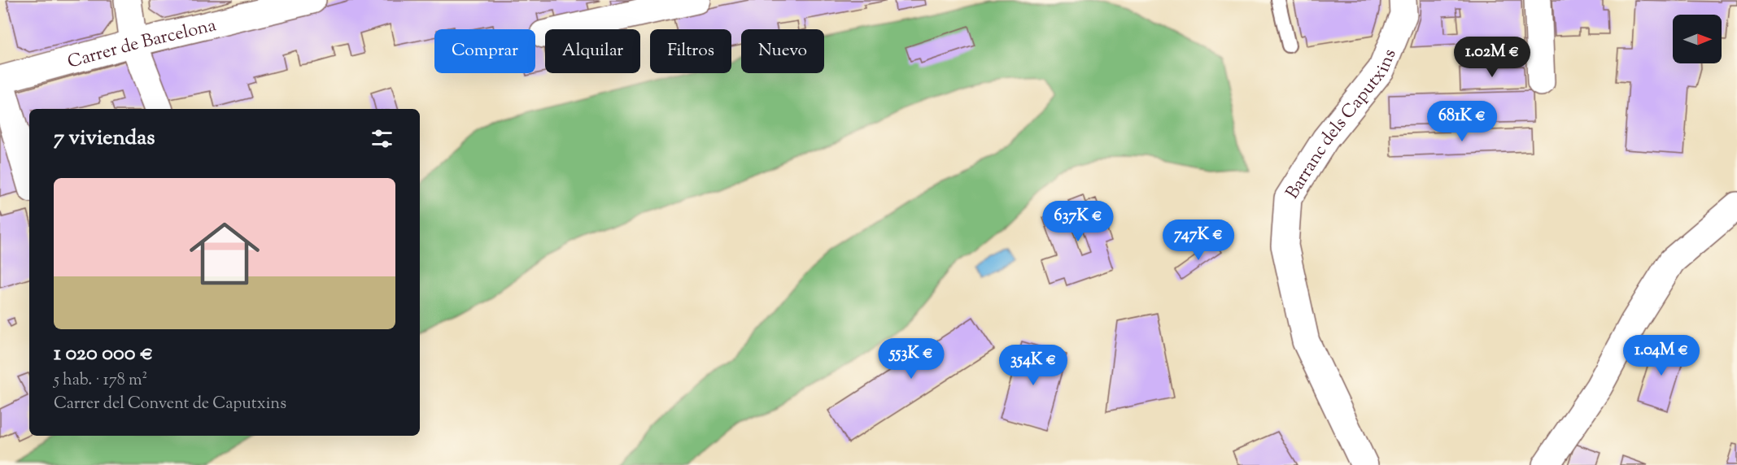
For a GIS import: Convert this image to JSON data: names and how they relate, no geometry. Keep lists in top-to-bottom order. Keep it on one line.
{"streets":{"street":["Carrer de Barcelona","Barranc dels Caputxins"]},"north":"right","page":{"chip":["Comprar","Alquilar","Filtros","Nuevo"],"price":["1.02M €","681K €","637K €","747K €","1.04M €","553K €","354K €"],"heading":"7 viviendas","list":[{"name":"1 020 000 €","note":"5 hab. · 178 m² · Carrer del Convent de Caputxins"}]}}
